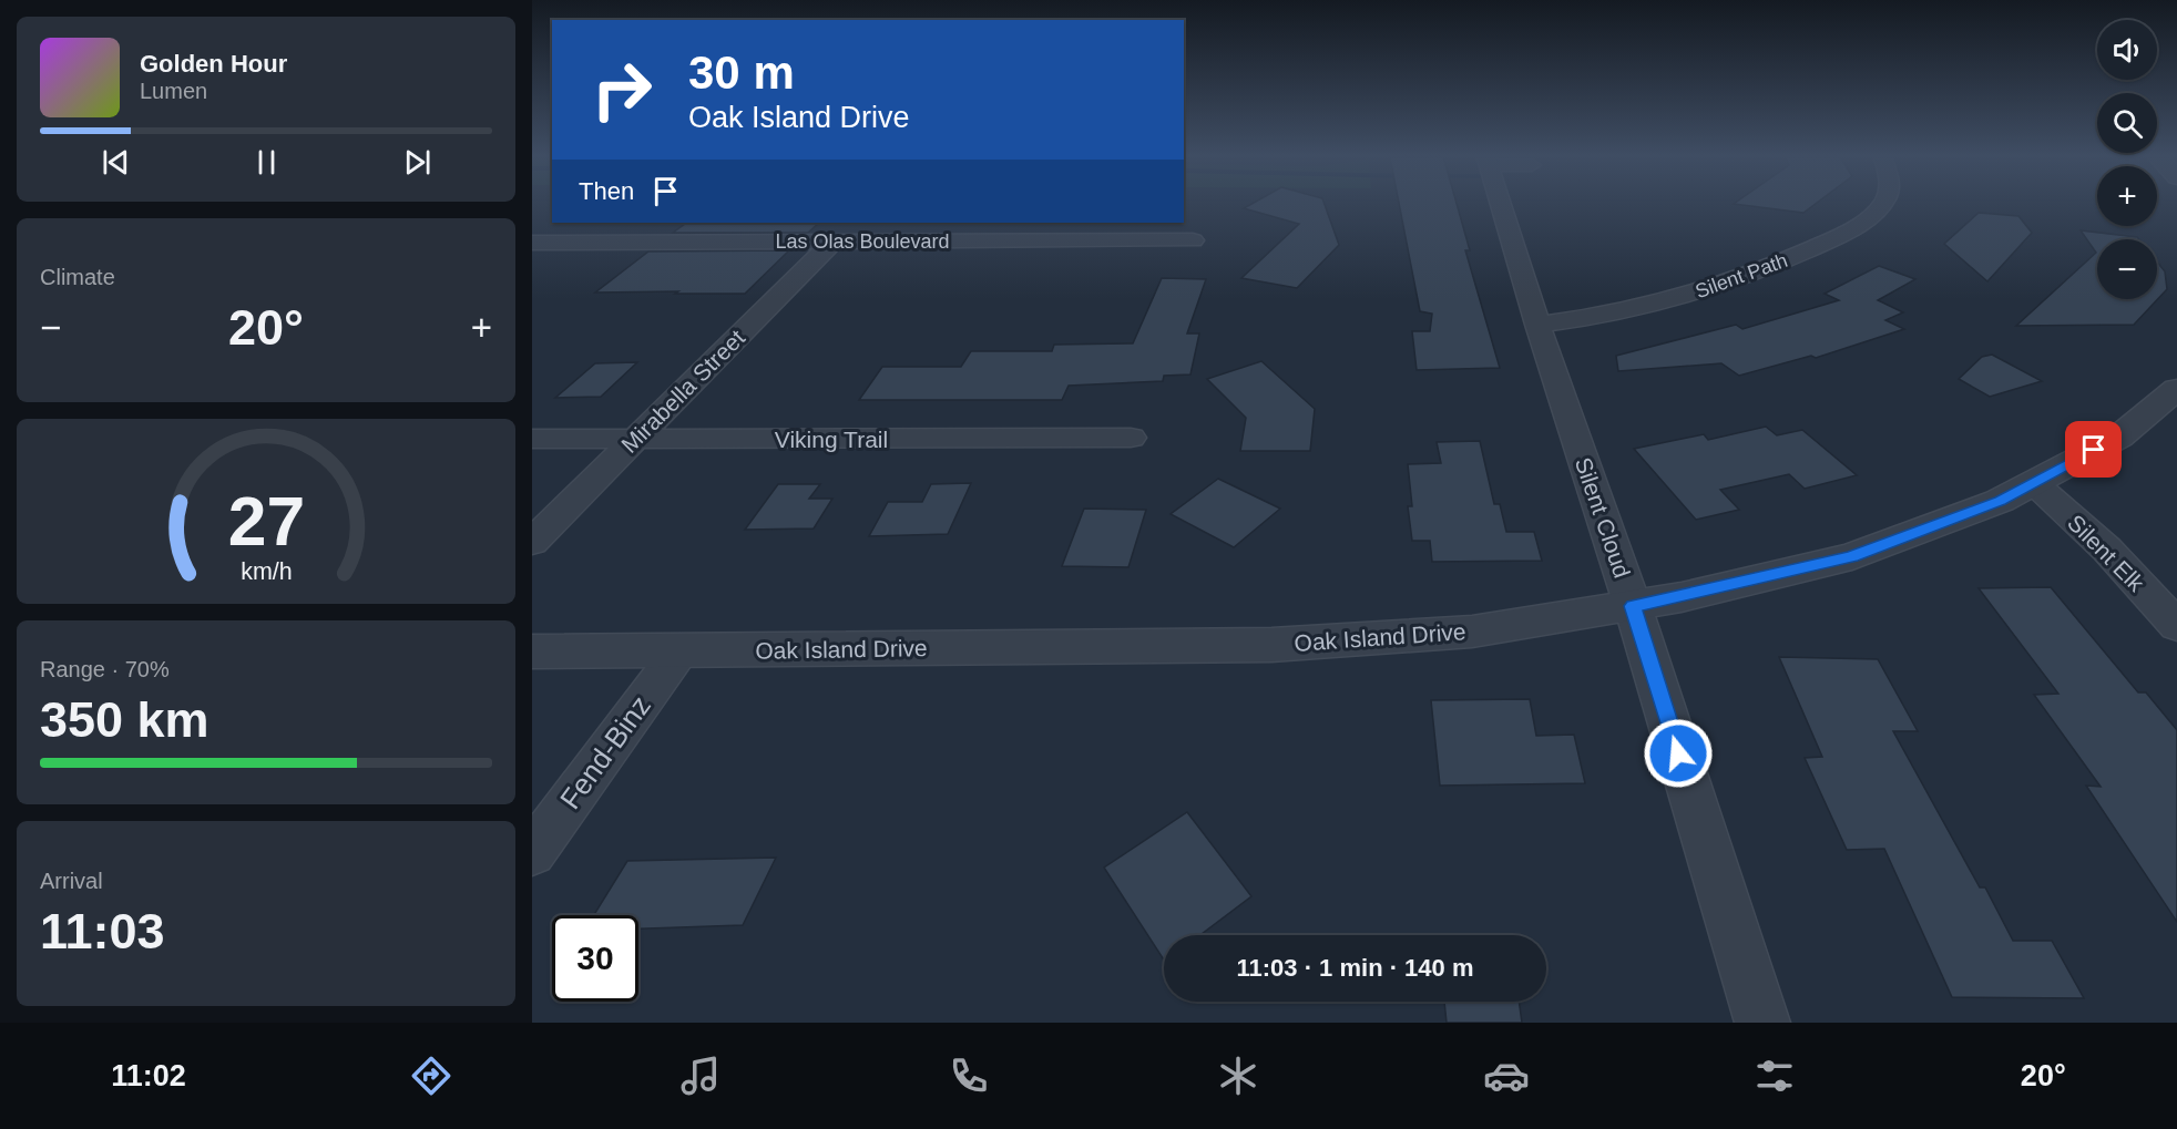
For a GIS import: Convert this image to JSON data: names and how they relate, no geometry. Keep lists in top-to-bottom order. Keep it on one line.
{"streets":{"street":["Las Olas Boulevard","Silent Path","Mirabella Street","Viking Trail","Silent Cloud","Silent Elk","Oak Island Drive","Fend-Binz"]},"crossings":[["Las Olas Boulevard","Mirabella Street"],["Silent Path","Silent Cloud"],["Mirabella Street","Viking Trail"],["Silent Cloud","Oak Island Drive"],["Silent Elk","Oak Island Drive"],["Oak Island Drive","Fend-Binz"]],"page":{"map_buttons":["+","−"],"turn":["30 m","Oak Island Drive"],"song":["Golden Hour","Lumen"],"then":"Then","tile":["Climate",["Range · 70%","350 km"],["Arrival","11:03"]],"heat":["−","20°","+"],"limit":"30","trip":"11:03 · 1 min · 140 m","tabs":["11:02","20°"],"gauge":["27","km/h"]}}
